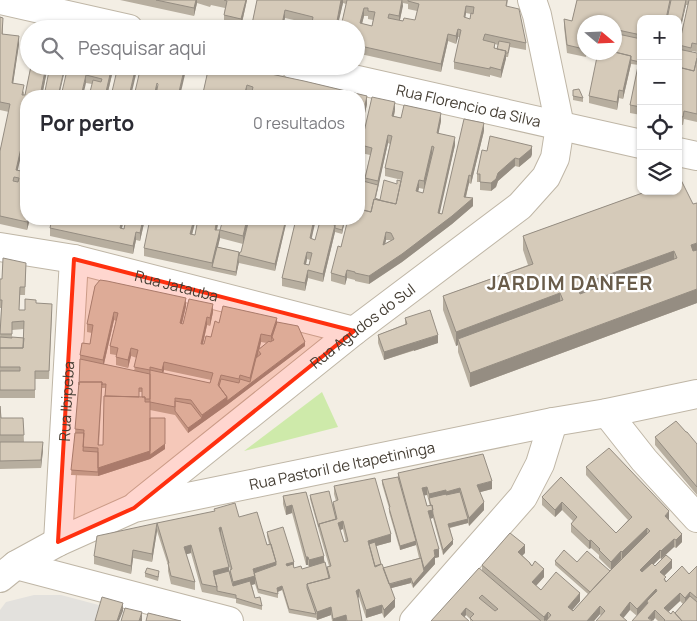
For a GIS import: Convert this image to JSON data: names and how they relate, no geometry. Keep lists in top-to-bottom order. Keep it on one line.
{"streets":{"street":["Rua Florencio da Silva","Rua Jatauba","Rua Agudos do Sul","Rua Ibipeba","Rua Pastoril de Itapetininga"]},"crossings":[["Rua Florencio da Silva","Rua Agudos do Sul"],["Rua Jatauba","Rua Agudos do Sul"],["Rua Jatauba","Rua Ibipeba"],["Rua Agudos do Sul","Rua Pastoril de Itapetininga"],["Rua Ibipeba","Rua Pastoril de Itapetininga"]],"districts":["JARDIM DANFER"],"north":"right","page":{"map_buttons":["+","−"],"search":"Pesquisar aqui","heading":["Por perto","0 resultados"]}}
